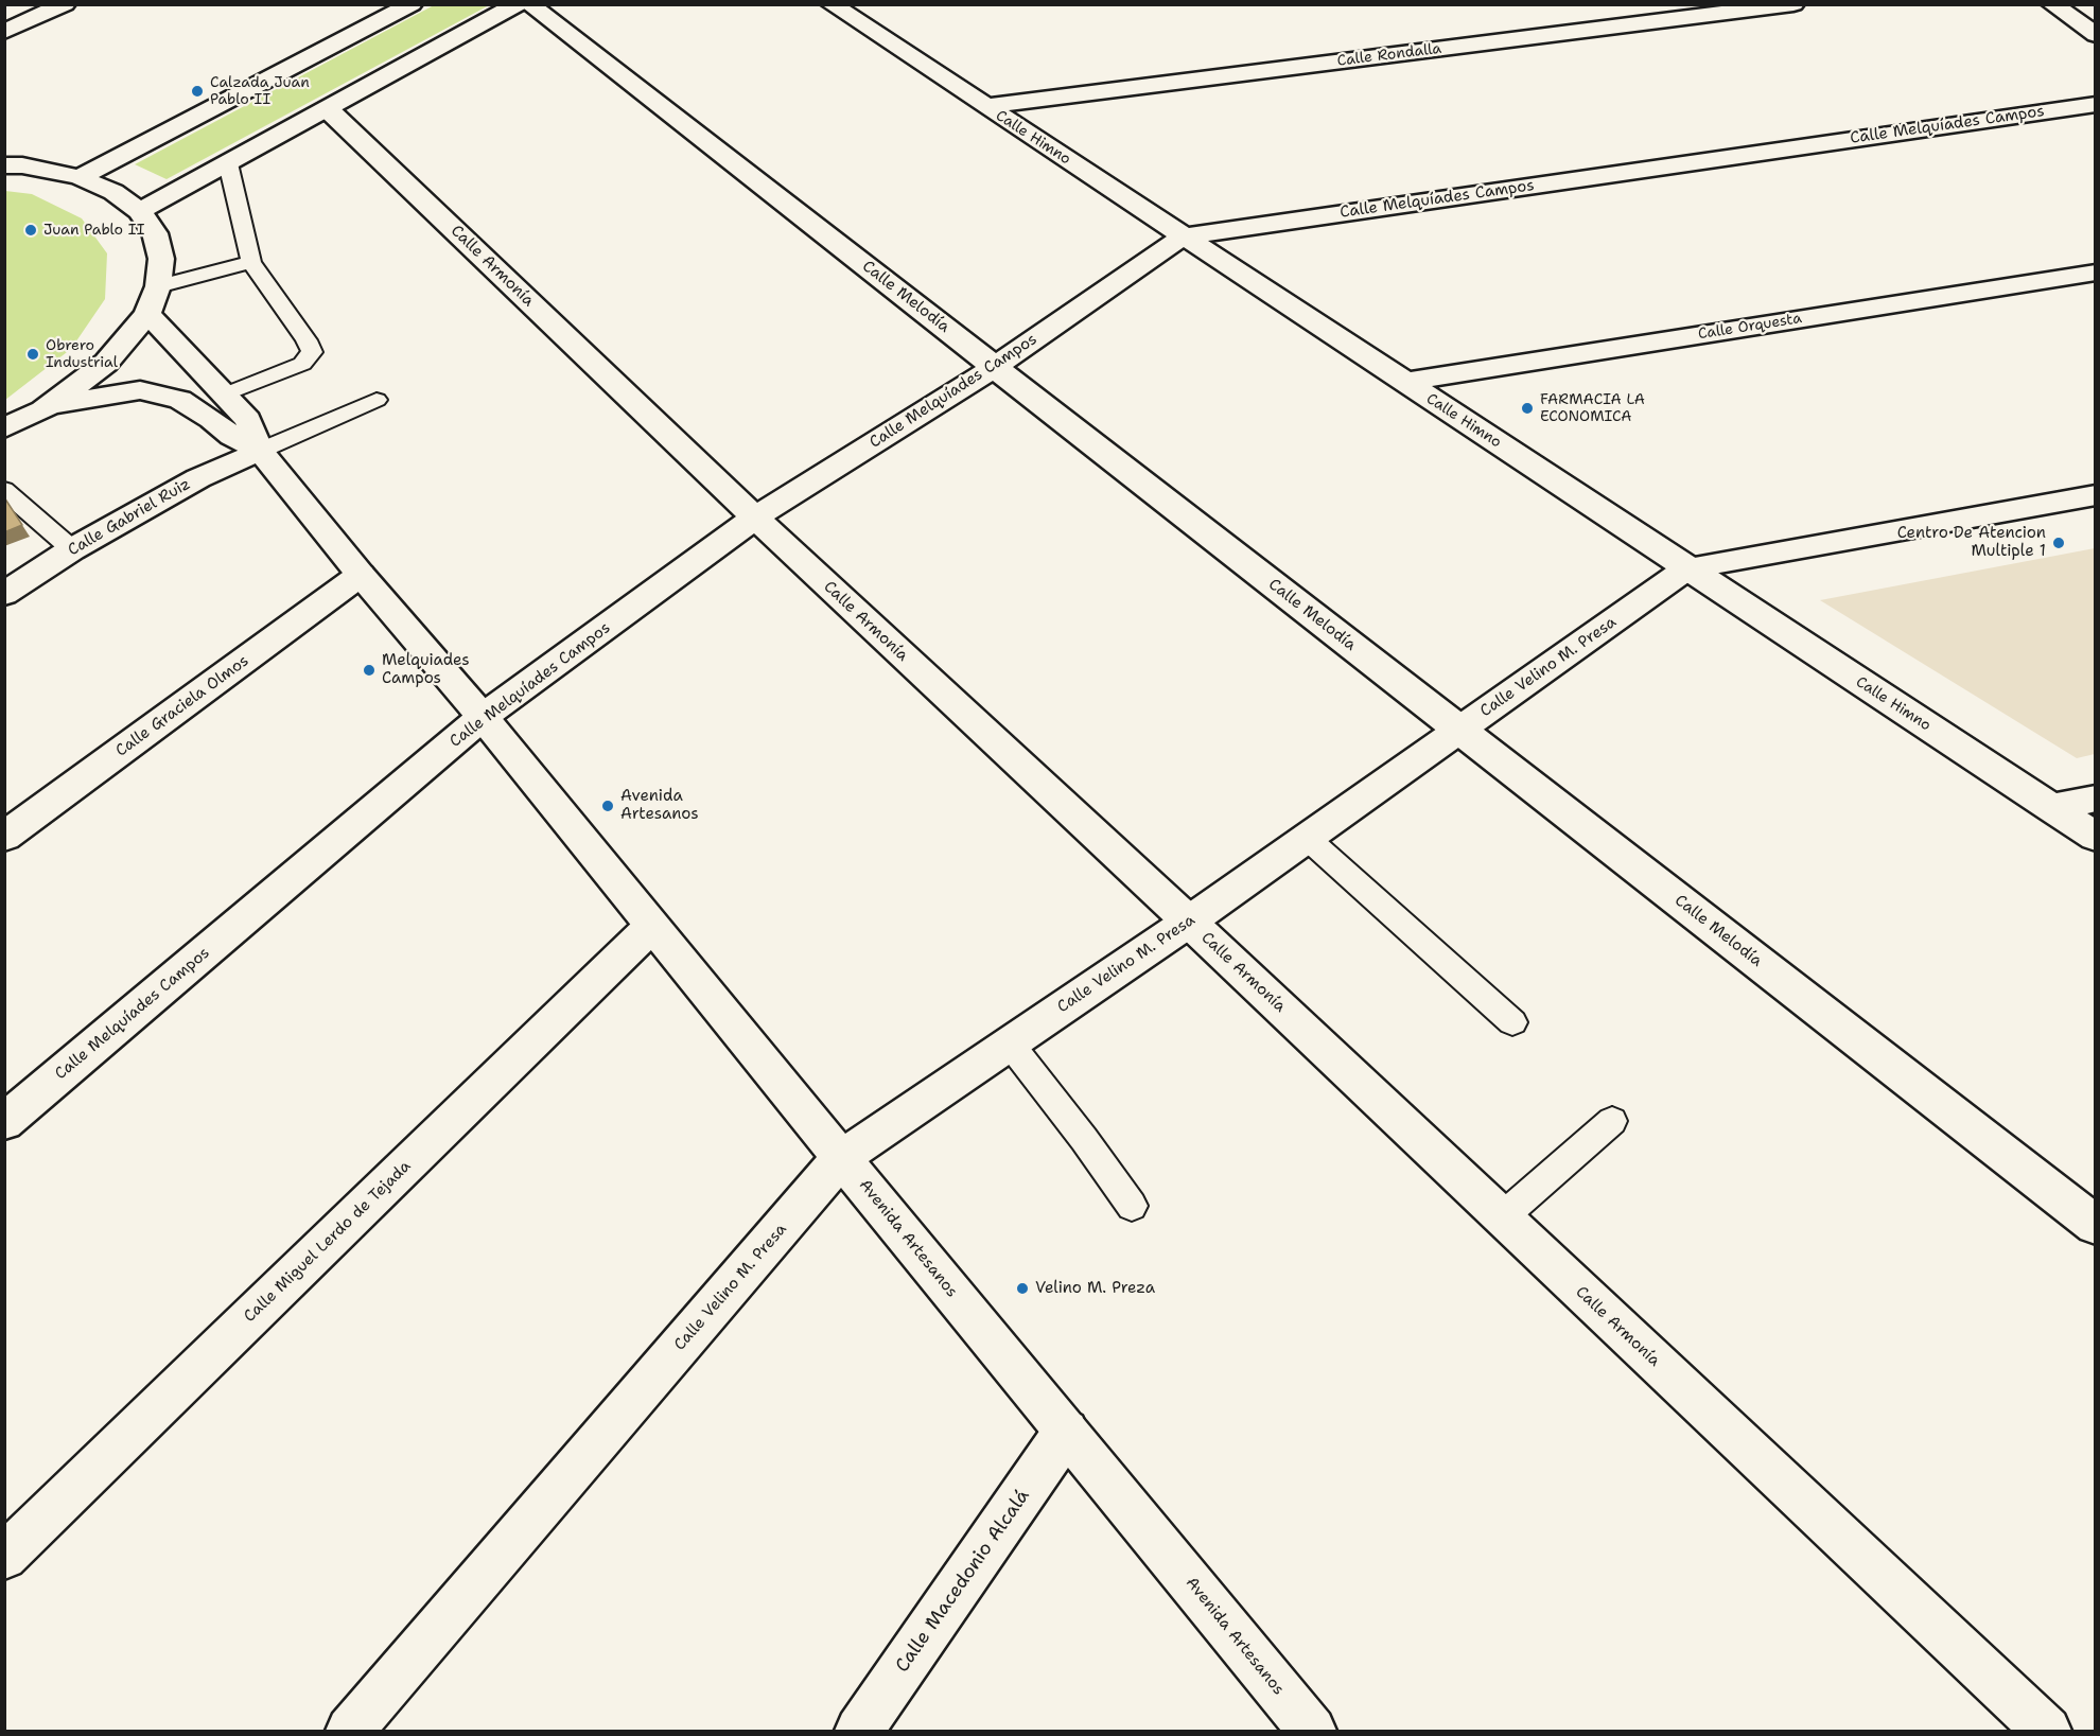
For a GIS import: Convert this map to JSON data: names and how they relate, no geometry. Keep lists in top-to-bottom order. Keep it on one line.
{"streets":{"street":["Calle Rondalla","Calle Melquíades Campos","Calle Himno","Calle Armonía","Calle Melodía","Calle Orquesta","Calle Gabriel Ruiz","Calle Velino M. Presa","Calle Graciela Olmos","Avenida Artesanos","Calle Miguel Lerdo de Tejada","Calle Macedonio Alcalá"]},"crossings":[["Calle Rondalla","Calle Himno"],["Calle Melquíades Campos","Calle Himno"],["Calle Melquíades Campos","Calle Armonía"],["Calle Melquíades Campos","Calle Melodía"],["Calle Melquíades Campos","Avenida Artesanos"],["Calle Himno","Calle Orquesta"],["Calle Himno","Calle Velino M. Presa"],["Calle Armonía","Calle Velino M. Presa"],["Calle Melodía","Calle Velino M. Presa"],["Calle Gabriel Ruiz","Avenida Artesanos"],["Calle Velino M. Presa","Avenida Artesanos"],["Calle Graciela Olmos","Avenida Artesanos"],["Avenida Artesanos","Calle Miguel Lerdo de Tejada"],["Avenida Artesanos","Calle Macedonio Alcalá"]],"places":["Calzada Juan Pablo II","Juan Pablo II","Obrero Industrial","FARMACIA LA ECONOMICA","Centro De Atencion Multiple 1","Melquiades Campos","Avenida Artesanos","Velino M. Preza"]}
